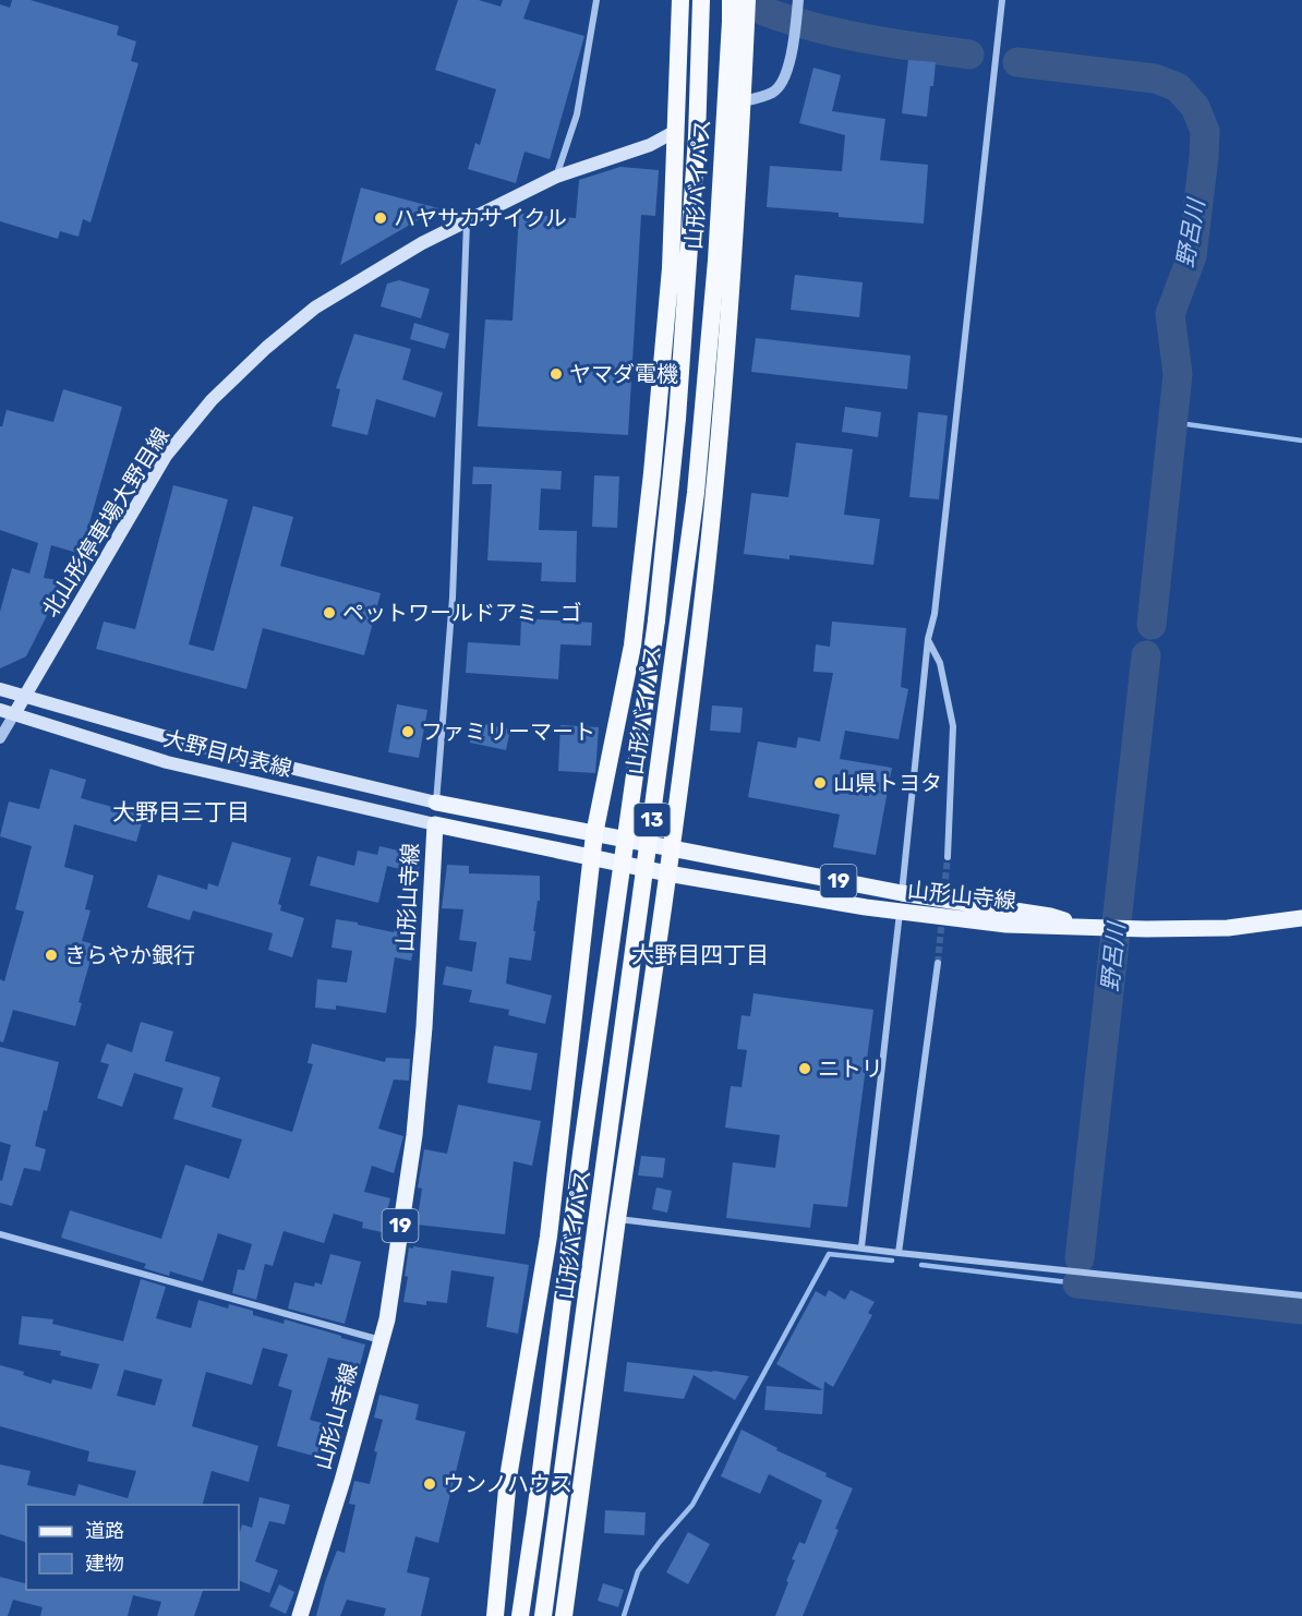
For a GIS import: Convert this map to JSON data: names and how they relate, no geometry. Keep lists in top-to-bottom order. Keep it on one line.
{"streets":{"highway":["山形バイパス","13"],"main road":["北山形停車場大野目線","大野目内表線","19","山形山寺線"]},"crossings":[["北山形停車場大野目線","大野目内表線"],["大野目内表線","山形山寺線"]],"districts":["大野目三丁目","大野目四丁目"],"water":["野呂川"],"places":["ハヤサカサイクル","ヤマダ電機","ペットワールドアミーゴ","ファミリーマート","山県トヨタ","きらやか銀行","ニトリ","ウンノハウス"],"legend":["道路","建物"]}
